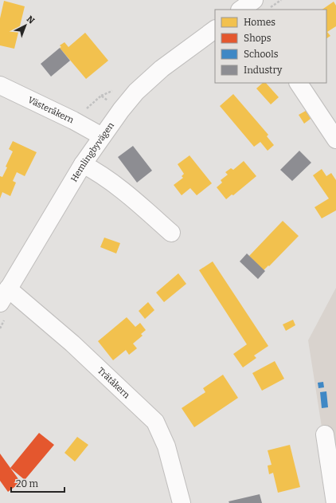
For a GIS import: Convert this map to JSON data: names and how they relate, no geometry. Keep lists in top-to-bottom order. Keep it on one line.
{"streets":{"street":["Västeråkern","Hemlingbyvägen","Trätåkern"]},"crossings":[["Västeråkern","Hemlingbyvägen"],["Hemlingbyvägen","Trätåkern"]],"legend":["Homes","Shops","Schools","Industry"],"scale_bar":"20 m","north":"top right"}
